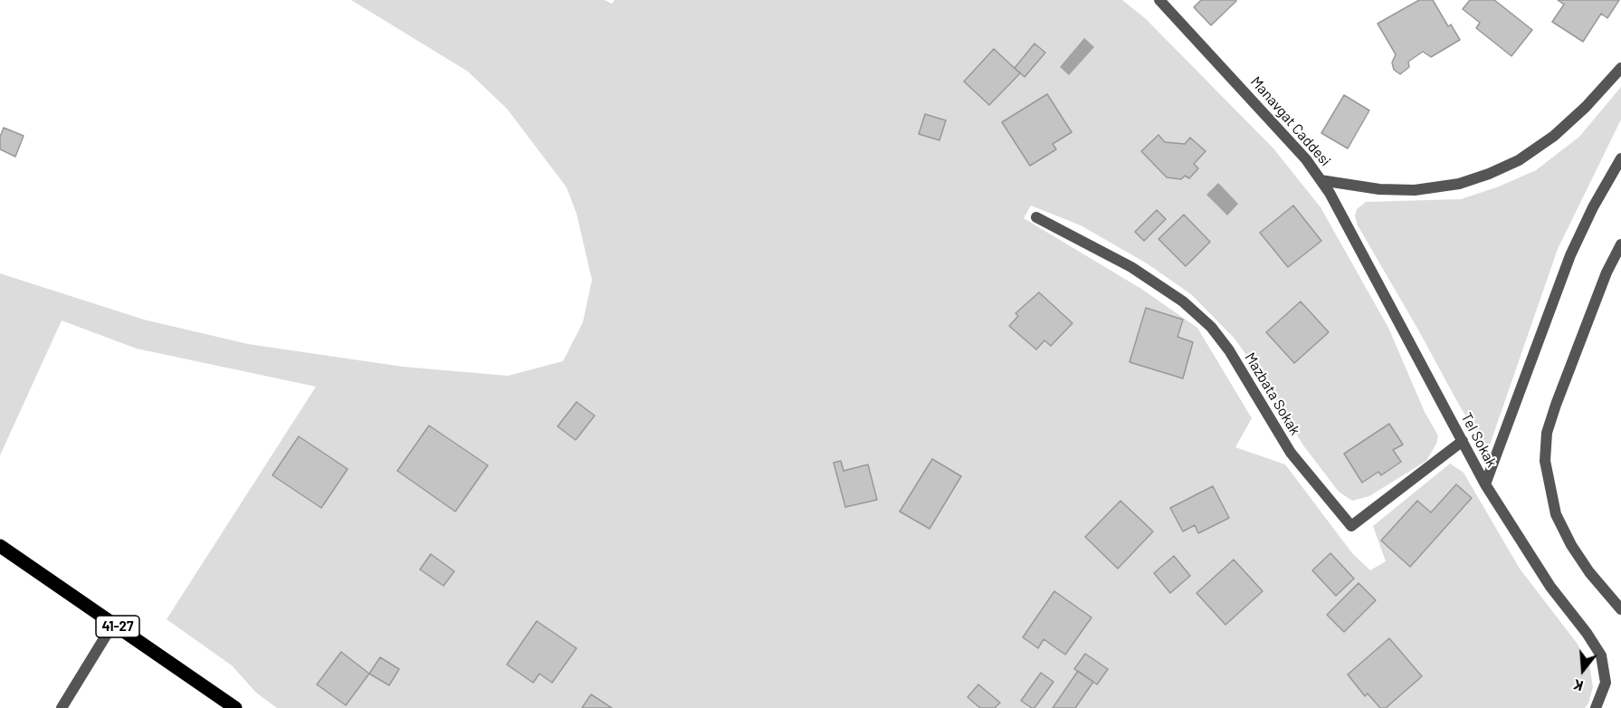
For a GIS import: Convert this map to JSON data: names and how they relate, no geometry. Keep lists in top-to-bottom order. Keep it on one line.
{"streets":{"main road":["41-27"],"street":["Manavgat Caddesi","Mazbata Sokak","Tel Sokak"]},"crossings":[["Manavgat Caddesi","Tel Sokak"],["Mazbata Sokak","Tel Sokak"]],"north":"bottom"}
